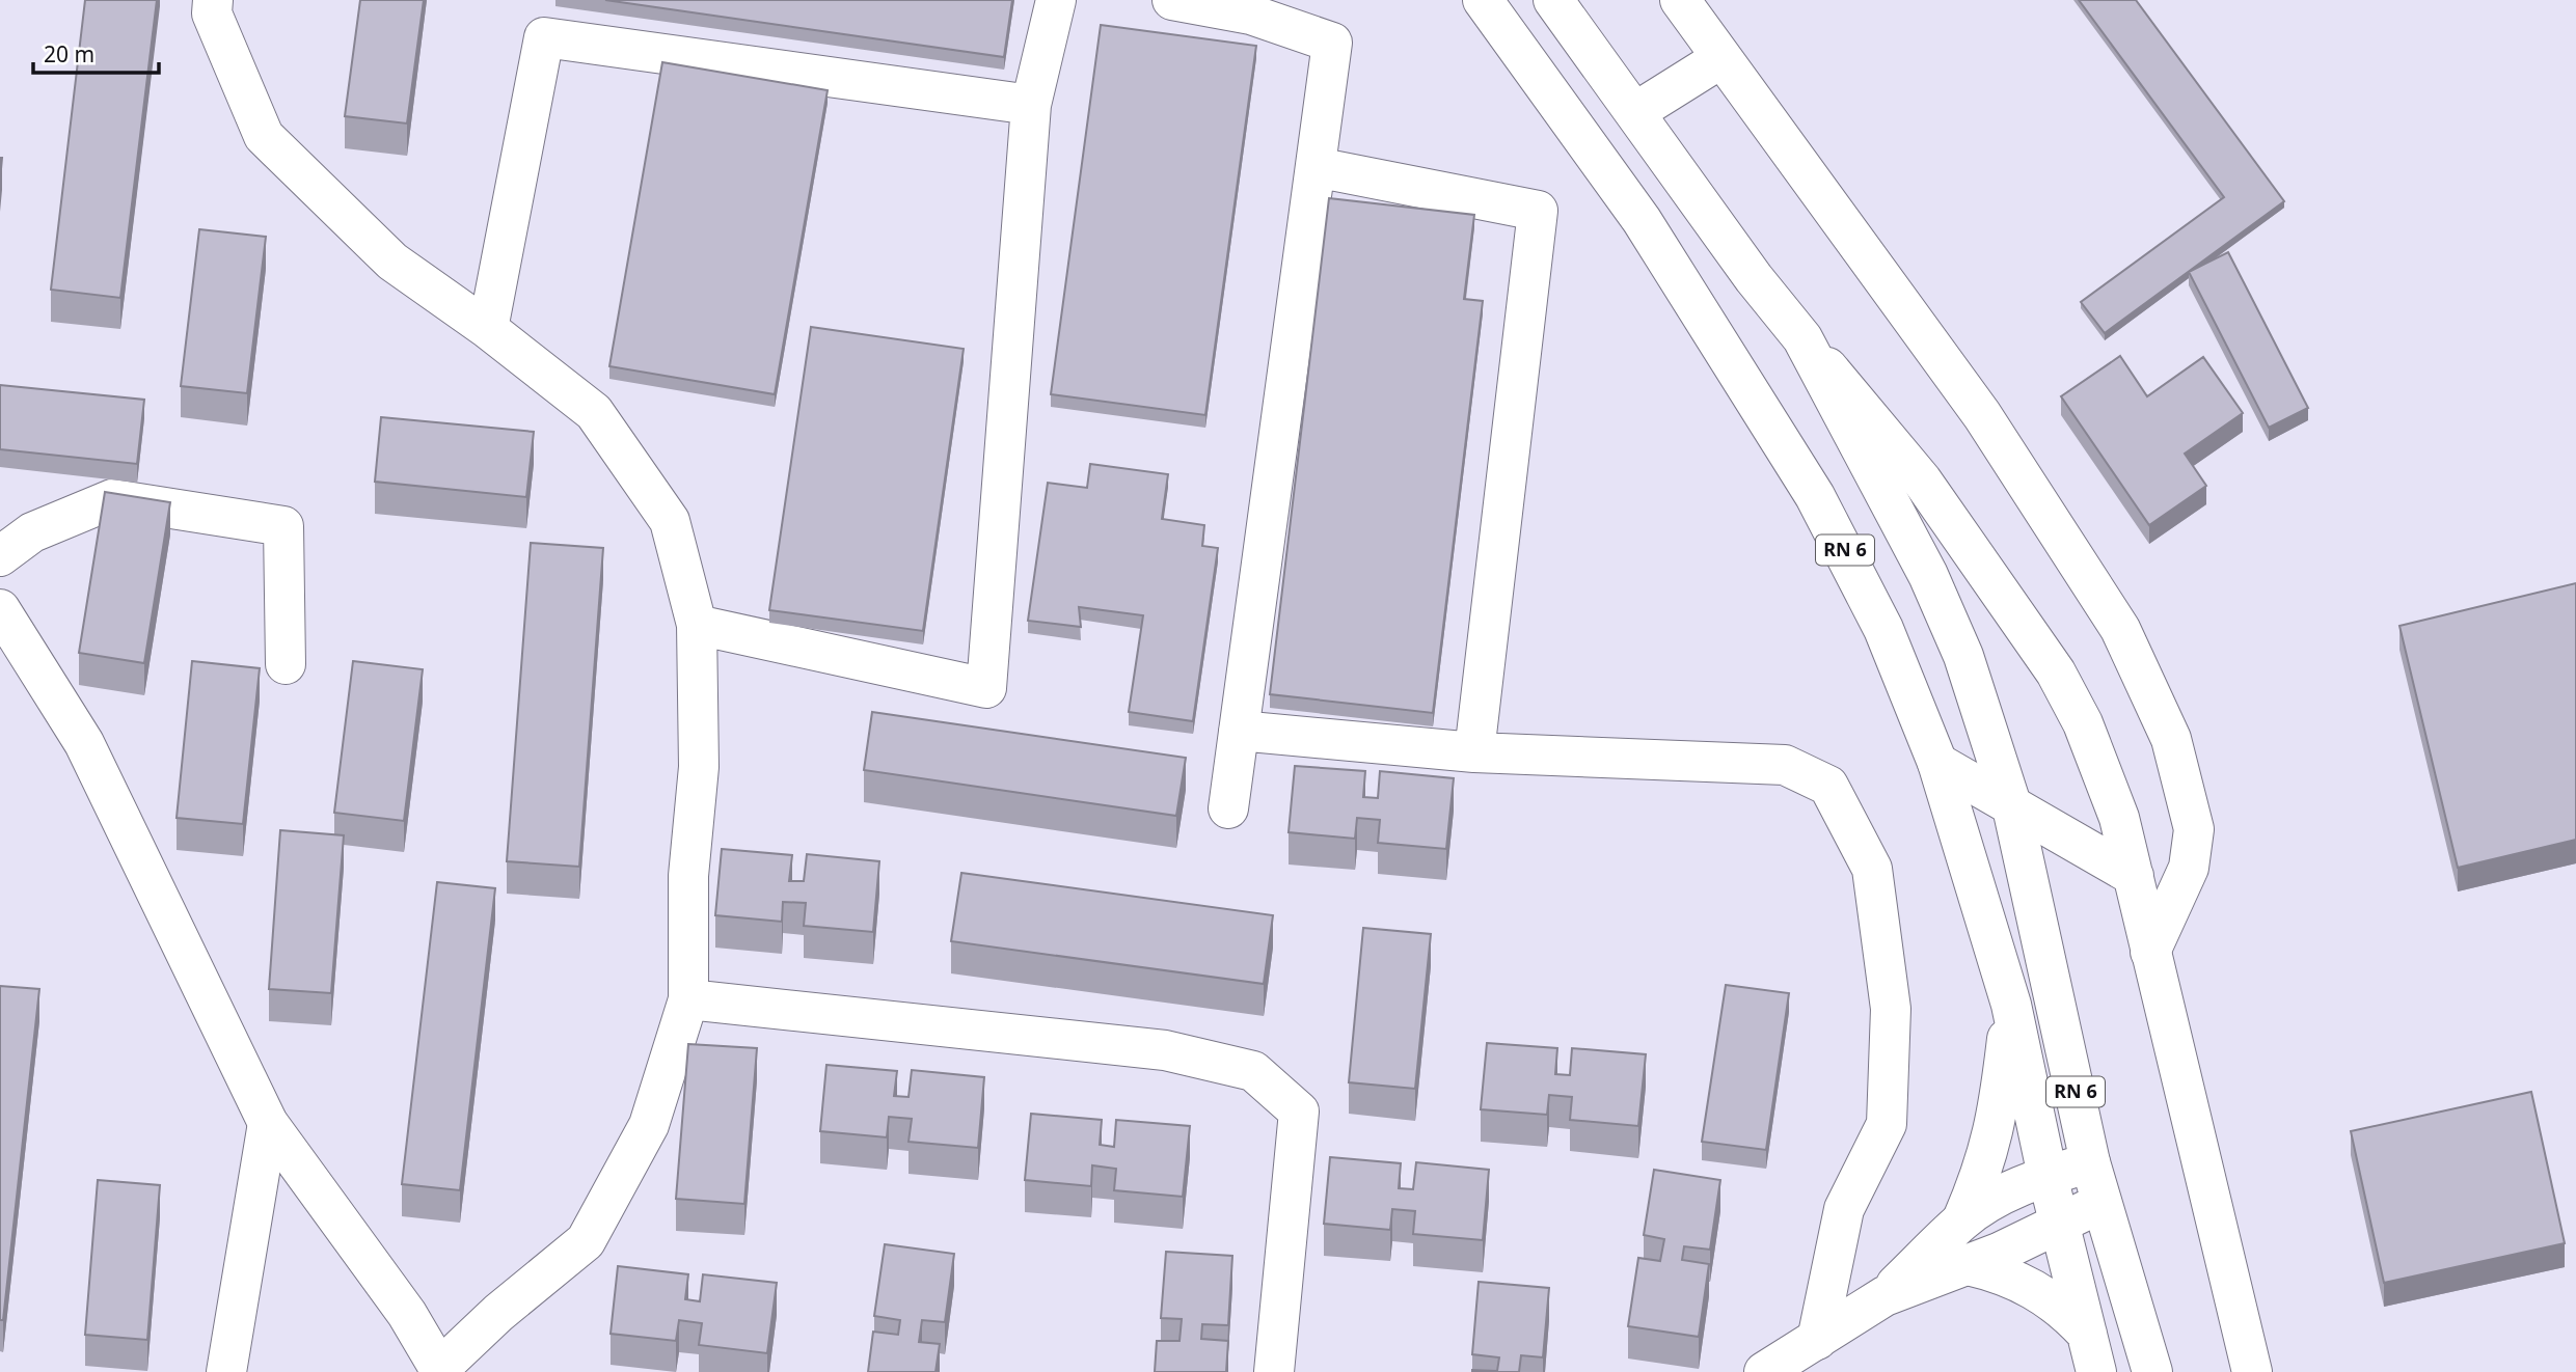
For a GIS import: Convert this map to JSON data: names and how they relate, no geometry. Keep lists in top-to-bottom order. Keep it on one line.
{"streets":{"street":["RN 6"]},"scale_bar":"20 m"}
